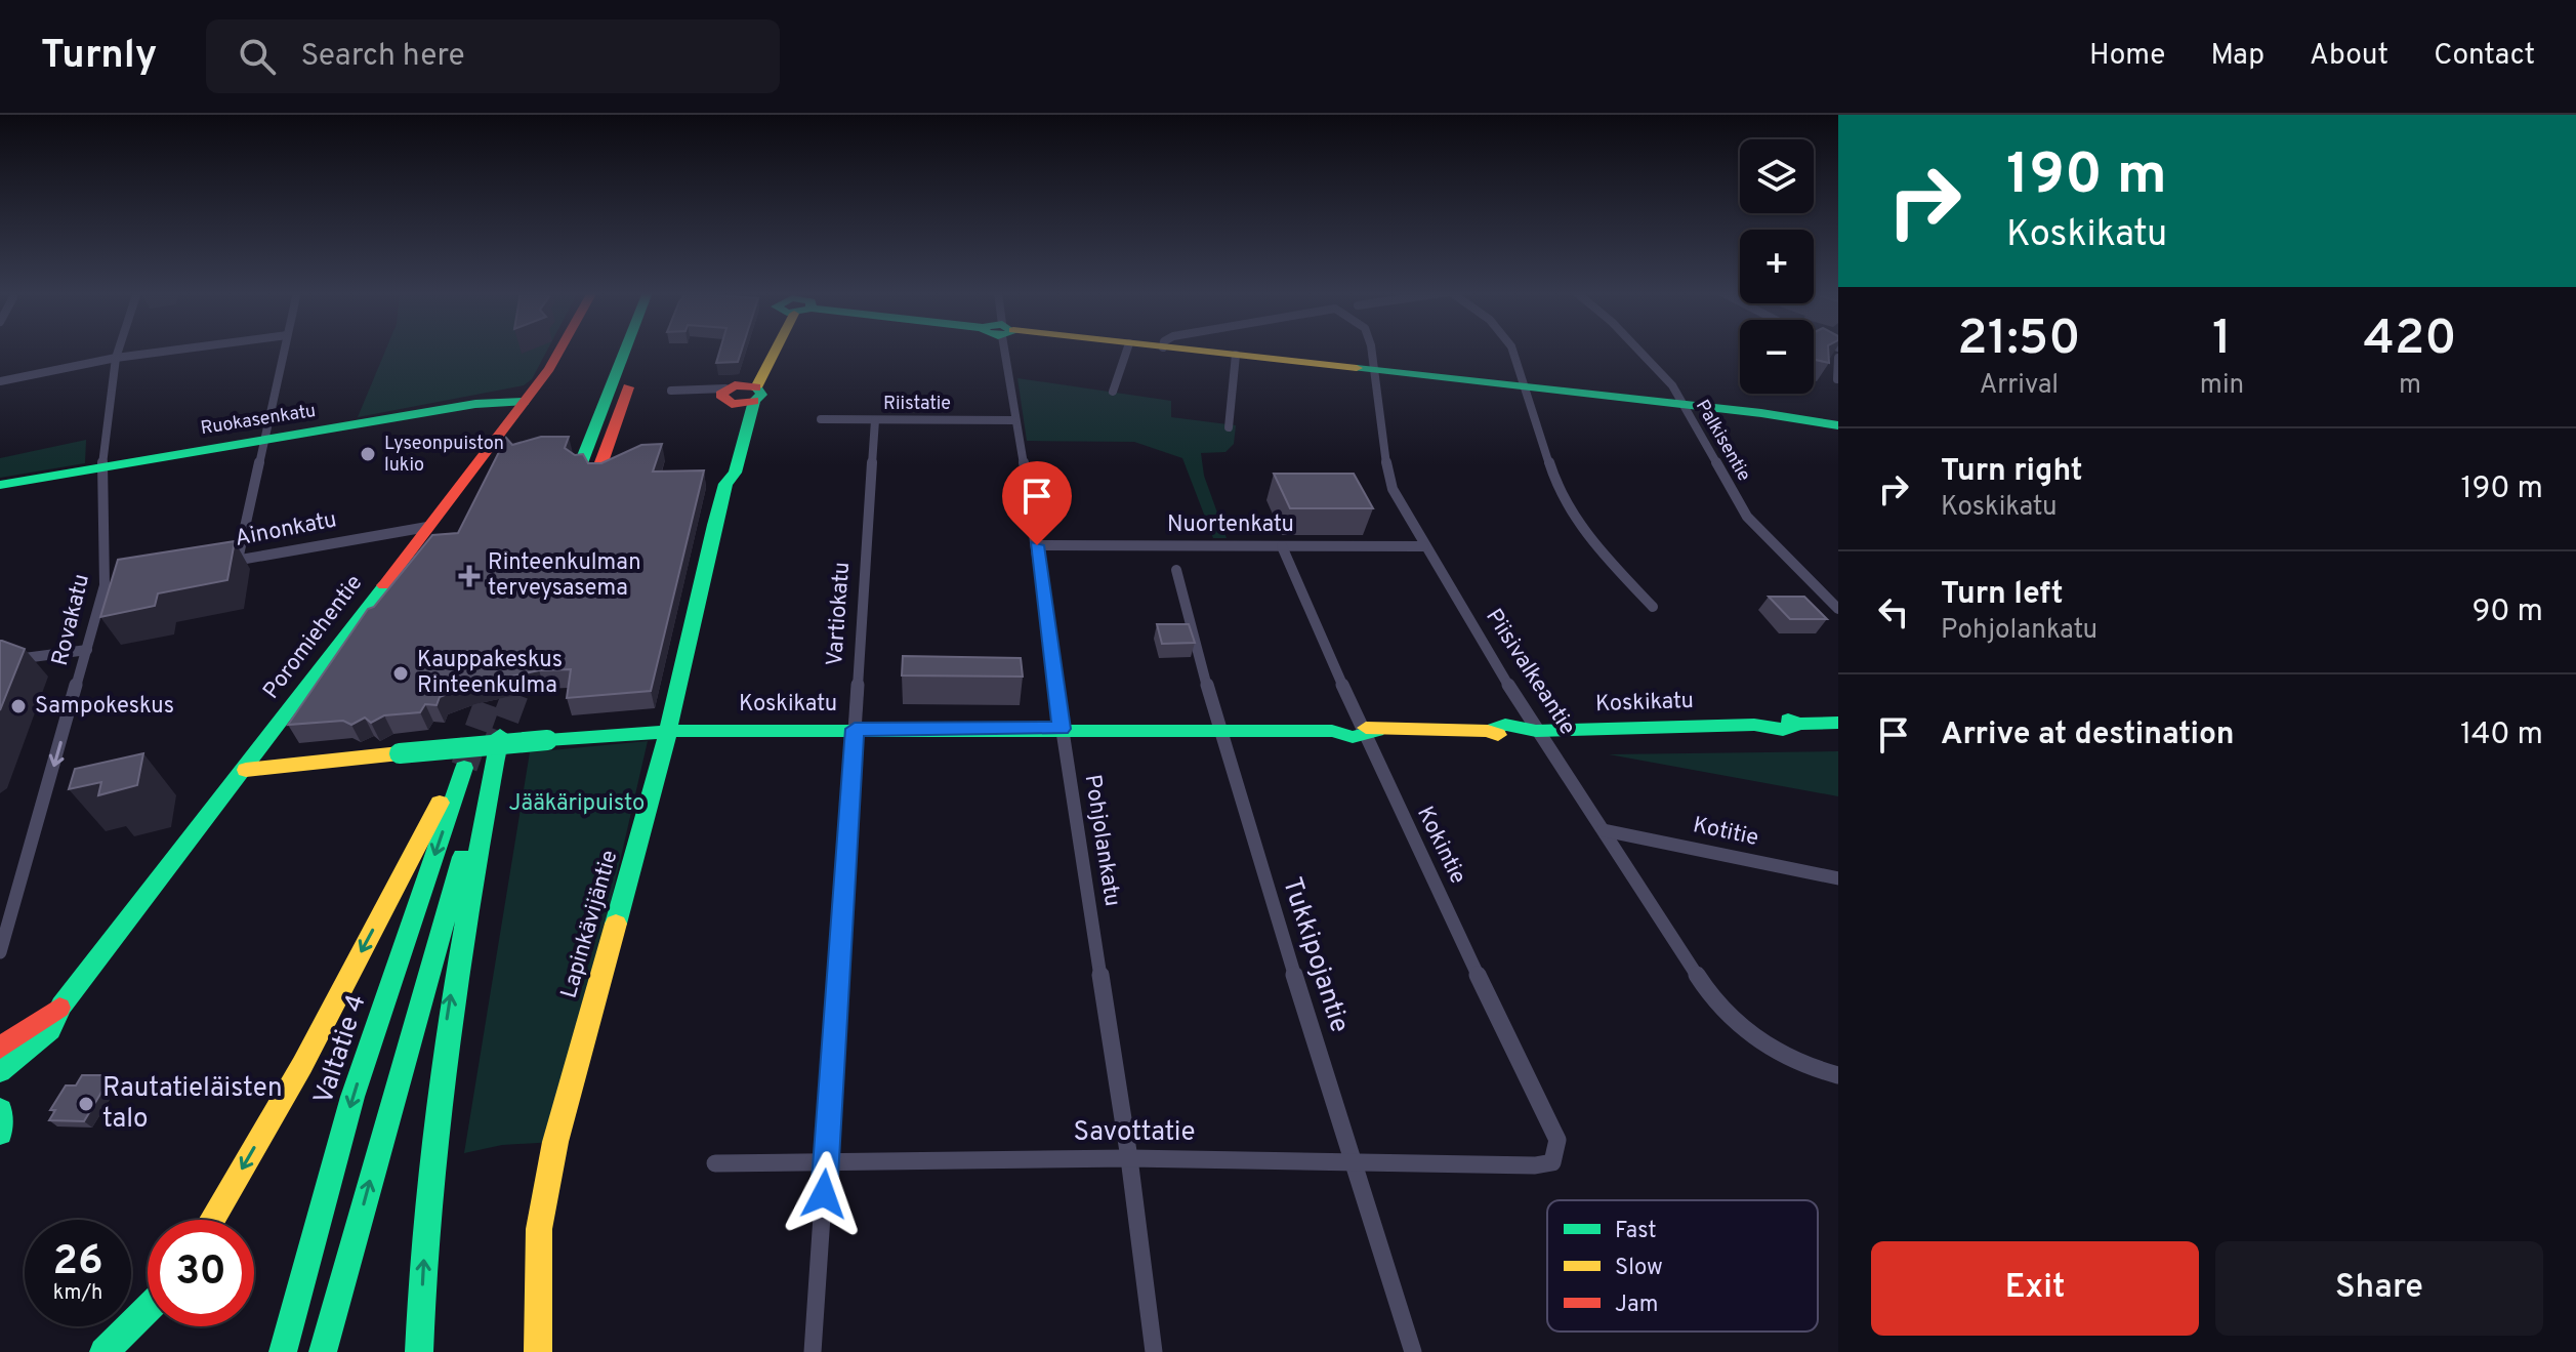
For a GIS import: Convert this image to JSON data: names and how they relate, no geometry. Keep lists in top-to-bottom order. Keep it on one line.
{"streets":{"main road":["Ruokasenkatu","Poromiehentie","Koskikatu","Lapinkävijäntie","Valtatie 4"],"street":["Riistatie","Palkisentie","Nuortenkatu","Ainonkatu","Vartiokatu","Rovakatu","Piisivalkeantie","Kotitie","Pohjolankatu","Kokintie","Tukkipojantie","Savottatie"]},"crossings":[["Riistatie","Vartiokatu"],["Riistatie","Pohjolankatu"],["Ruokasenkatu","Rovakatu"],["Ruokasenkatu","Poromiehentie"],["Nuortenkatu","Piisivalkeantie"],["Nuortenkatu","Pohjolankatu"],["Nuortenkatu","Kokintie"],["Ainonkatu","Poromiehentie"],["Vartiokatu","Koskikatu"],["Vartiokatu","Savottatie"],["Poromiehentie","Koskikatu"],["Piisivalkeantie","Koskikatu"],["Piisivalkeantie","Kotitie"],["Koskikatu","Pohjolankatu"],["Koskikatu","Kokintie"],["Koskikatu","Lapinkävijäntie"],["Koskikatu","Tukkipojantie"],["Pohjolankatu","Savottatie"],["Kokintie","Savottatie"],["Tukkipojantie","Savottatie"]],"one_way":["Rovakatu"],"parks":["Jääkäripuisto"],"places":{"other":["Lyseonpuiston lukio","Kauppakeskus Rinteenkulma","Sampokeskus","Rautatieläisten talo"],"health":["Rinteenkulman terveysasema"]},"legend":["Fast","Slow","Jam"],"page":{"header":"Turnly","search":"Search here","nav":["Home","Map","About","Contact"],"turn":["190 m","Koskikatu"],"map_buttons":["+","−"],"eta":["21:50","Arrival","1","min","420","m"],"list":[{"name":"Turn right","note":"Koskikatu","value":"190 m"},{"name":"Turn left","note":"Pohjolankatu","value":"90 m"},{"name":"Arrive at destination","value":"140 m"}],"speed":"26 km/h","limit":"30","buttons":["Exit","Share"]}}
